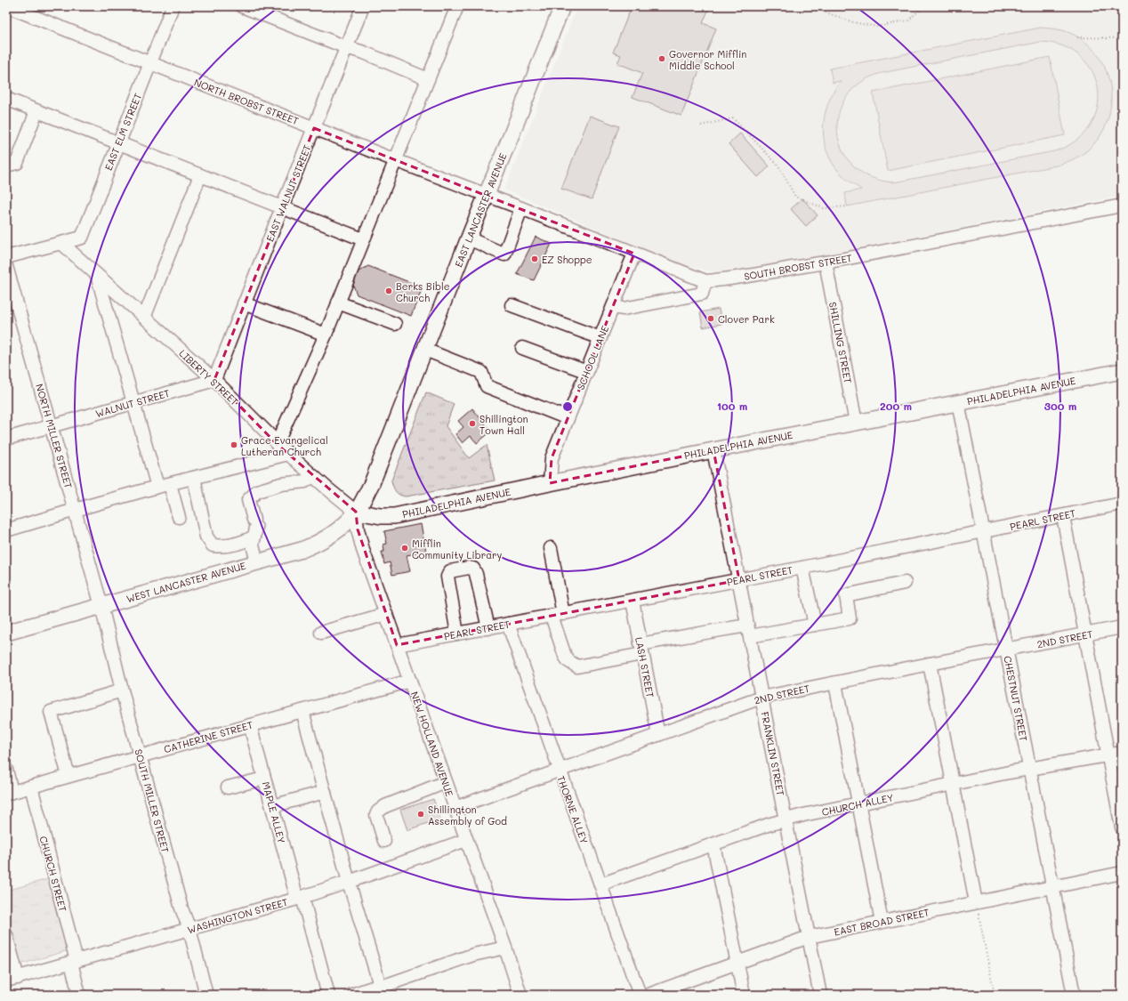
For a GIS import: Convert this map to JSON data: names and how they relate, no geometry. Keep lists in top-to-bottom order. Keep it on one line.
{"streets":{"main road":["EAST LANCASTER AVENUE","PHILADELPHIA AVENUE","WEST LANCASTER AVENUE"],"street":["NORTH BROBST STREET","EAST ELM STREET","EAST WALNUT STREET","SOUTH BROBST STREET","SHILLING STREET","SCHOOL LANE","LIBERTY STREET","WALNUT STREET","NORTH MILLER STREET","PEARL STREET","2ND STREET","LASH STREET","CHESTNUT STREET","CATHERINE STREET","NEW HOLLAND AVENUE","FRANKLIN STREET","SOUTH MILLER STREET","CHURCH ALLEY","THORNE ALLEY","MAPLE ALLEY","CHURCH STREET","WASHINGTON STREET","EAST BROAD STREET"]},"crossings":[["NORTH BROBST STREET","EAST ELM STREET"],["NORTH BROBST STREET","EAST WALNUT STREET"],["NORTH BROBST STREET","EAST LANCASTER AVENUE"],["NORTH BROBST STREET","SOUTH BROBST STREET"],["EAST ELM STREET","LIBERTY STREET"],["EAST WALNUT STREET","LIBERTY STREET"],["EAST WALNUT STREET","WALNUT STREET"],["EAST LANCASTER AVENUE","SOUTH BROBST STREET"],["EAST LANCASTER AVENUE","LIBERTY STREET"],["EAST LANCASTER AVENUE","PHILADELPHIA AVENUE"],["EAST LANCASTER AVENUE","WEST LANCASTER AVENUE"],["EAST LANCASTER AVENUE","NEW HOLLAND AVENUE"],["SOUTH BROBST STREET","SHILLING STREET"],["SOUTH BROBST STREET","SCHOOL LANE"],["SHILLING STREET","PHILADELPHIA AVENUE"],["SCHOOL LANE","PHILADELPHIA AVENUE"],["LIBERTY STREET","PHILADELPHIA AVENUE"],["LIBERTY STREET","WALNUT STREET"],["LIBERTY STREET","WEST LANCASTER AVENUE"],["LIBERTY STREET","NEW HOLLAND AVENUE"],["PHILADELPHIA AVENUE","WEST LANCASTER AVENUE"],["PHILADELPHIA AVENUE","CHESTNUT STREET"],["PHILADELPHIA AVENUE","NEW HOLLAND AVENUE"],["PHILADELPHIA AVENUE","FRANKLIN STREET"],["WALNUT STREET","NORTH MILLER STREET"],["NORTH MILLER STREET","WEST LANCASTER AVENUE"],["NORTH MILLER STREET","SOUTH MILLER STREET"],["PEARL STREET","LASH STREET"],["PEARL STREET","CHESTNUT STREET"],["PEARL STREET","NEW HOLLAND AVENUE"],["PEARL STREET","FRANKLIN STREET"],["PEARL STREET","THORNE ALLEY"],["WEST LANCASTER AVENUE","NEW HOLLAND AVENUE"],["WEST LANCASTER AVENUE","SOUTH MILLER STREET"],["2ND STREET","LASH STREET"],["2ND STREET","CHESTNUT STREET"],["2ND STREET","NEW HOLLAND AVENUE"],["2ND STREET","FRANKLIN STREET"],["2ND STREET","THORNE ALLEY"],["CHESTNUT STREET","CHURCH ALLEY"],["CHESTNUT STREET","EAST BROAD STREET"],["CATHERINE STREET","NEW HOLLAND AVENUE"],["CATHERINE STREET","SOUTH MILLER STREET"],["CATHERINE STREET","MAPLE ALLEY"],["CATHERINE STREET","CHURCH STREET"],["NEW HOLLAND AVENUE","WASHINGTON STREET"],["FRANKLIN STREET","CHURCH ALLEY"],["FRANKLIN STREET","EAST BROAD STREET"],["SOUTH MILLER STREET","WASHINGTON STREET"],["CHURCH ALLEY","THORNE ALLEY"],["MAPLE ALLEY","WASHINGTON STREET"],["CHURCH STREET","WASHINGTON STREET"]],"places":["Governor Mifflin Middle School","EZ Shoppe","Berks Bible Church","Clover Park","Shillington Town Hall","Grace Evangelical Lutheran Church","Mifflin Community Library","Shillington Assembly of God"],"rings":["100 m","200 m","300 m"]}
